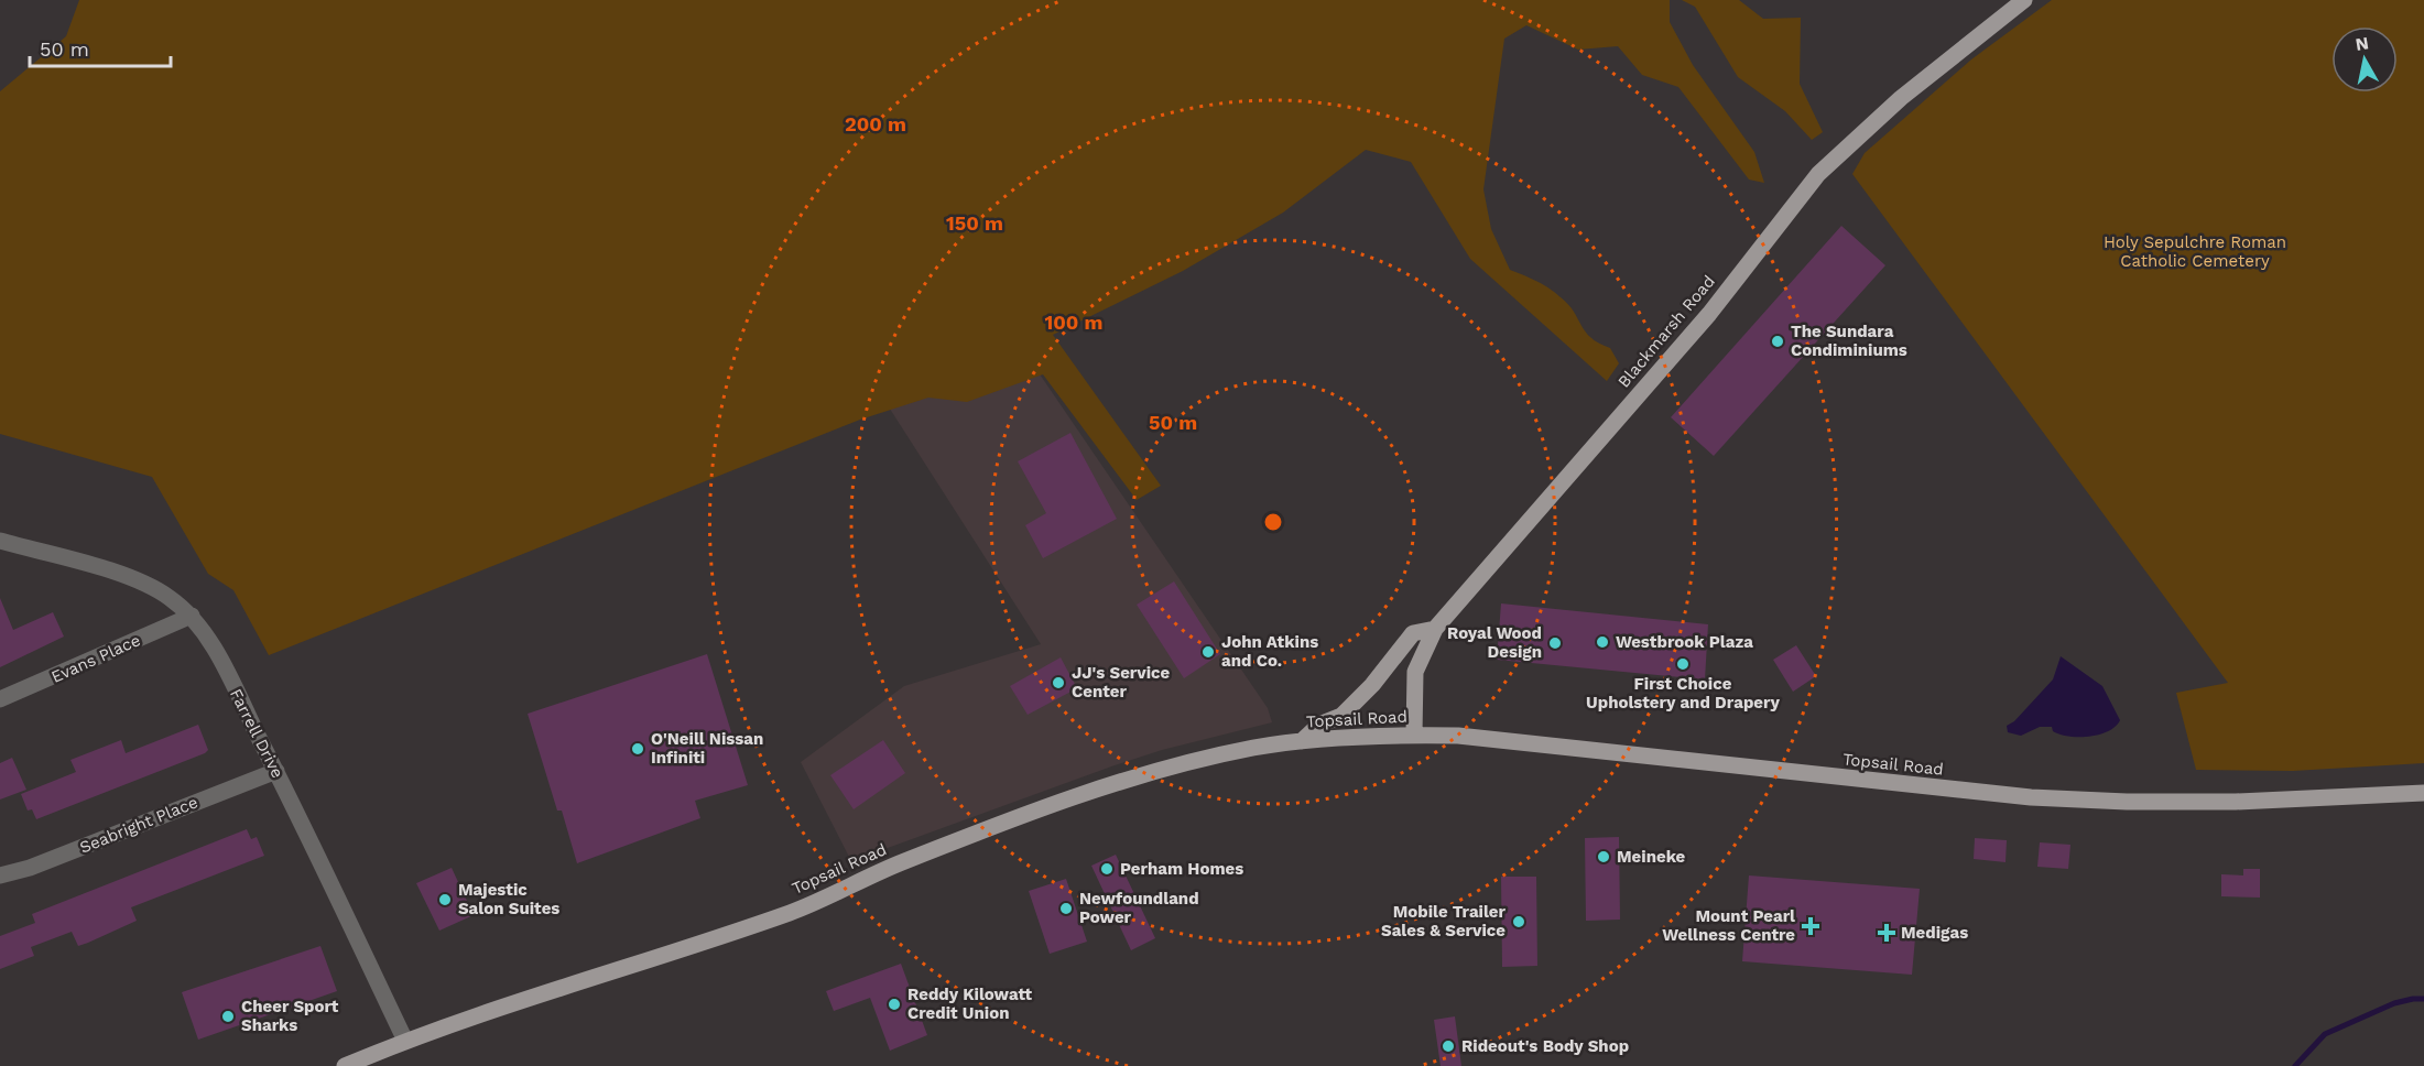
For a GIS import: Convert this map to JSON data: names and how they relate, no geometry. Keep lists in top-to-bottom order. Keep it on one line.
{"streets":{"main road":["Blackmarsh Road","Topsail Road"],"street":["Evans Place","Farrell Drive","Seabright Place"]},"crossings":[["Blackmarsh Road","Topsail Road"],["Evans Place","Farrell Drive"],["Topsail Road","Farrell Drive"],["Farrell Drive","Seabright Place"]],"parks":["Holy Sepulchre Roman Catholic Cemetery"],"places":{"other":["The Sundara Condiminiums","Westbrook Plaza","Royal Wood Design","John Atkins and Co.","First Choice Upholstery and Drapery","JJ's Service Center","O'Neill Nissan Infiniti","Meineke","Perham Homes","Majestic Salon Suites","Newfoundland Power","Mobile Trailer Sales & Service","Reddy Kilowatt Credit Union","Cheer Sport Sharks","Rideout's Body Shop"],"health":["Mount Pearl Wellness Centre","Medigas"]},"scale_bar":"50 m","north":"top","rings":["200 m","150 m","100 m","50 m"]}
